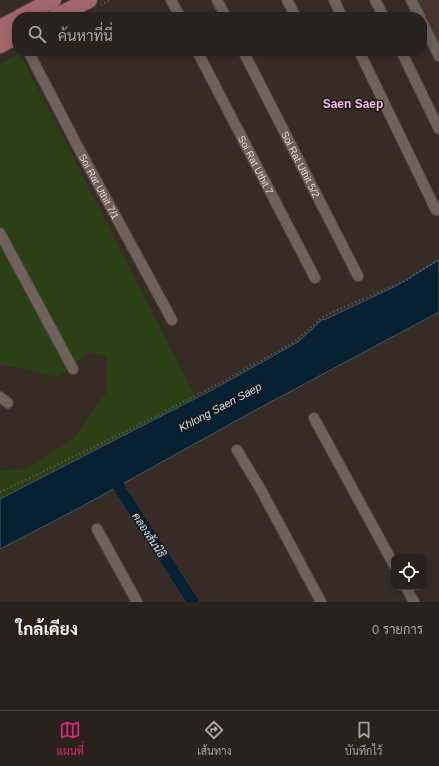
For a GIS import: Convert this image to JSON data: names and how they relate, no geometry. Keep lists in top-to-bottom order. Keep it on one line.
{"streets":{"street":["Soi Rat Uthit 5/2","Soi Rat Uthit 7","Soi Rat Uthit 7/1"]},"districts":["Saen Saep"],"water":["Khlong Saen Saep","คลองสันนิธิ"],"page":{"search":"ค้นหาที่นี่","heading":["ใกล้เคียง","0 รายการ"],"nav":["แผนที่","เส้นทาง","บันทึกไว้"]}}
